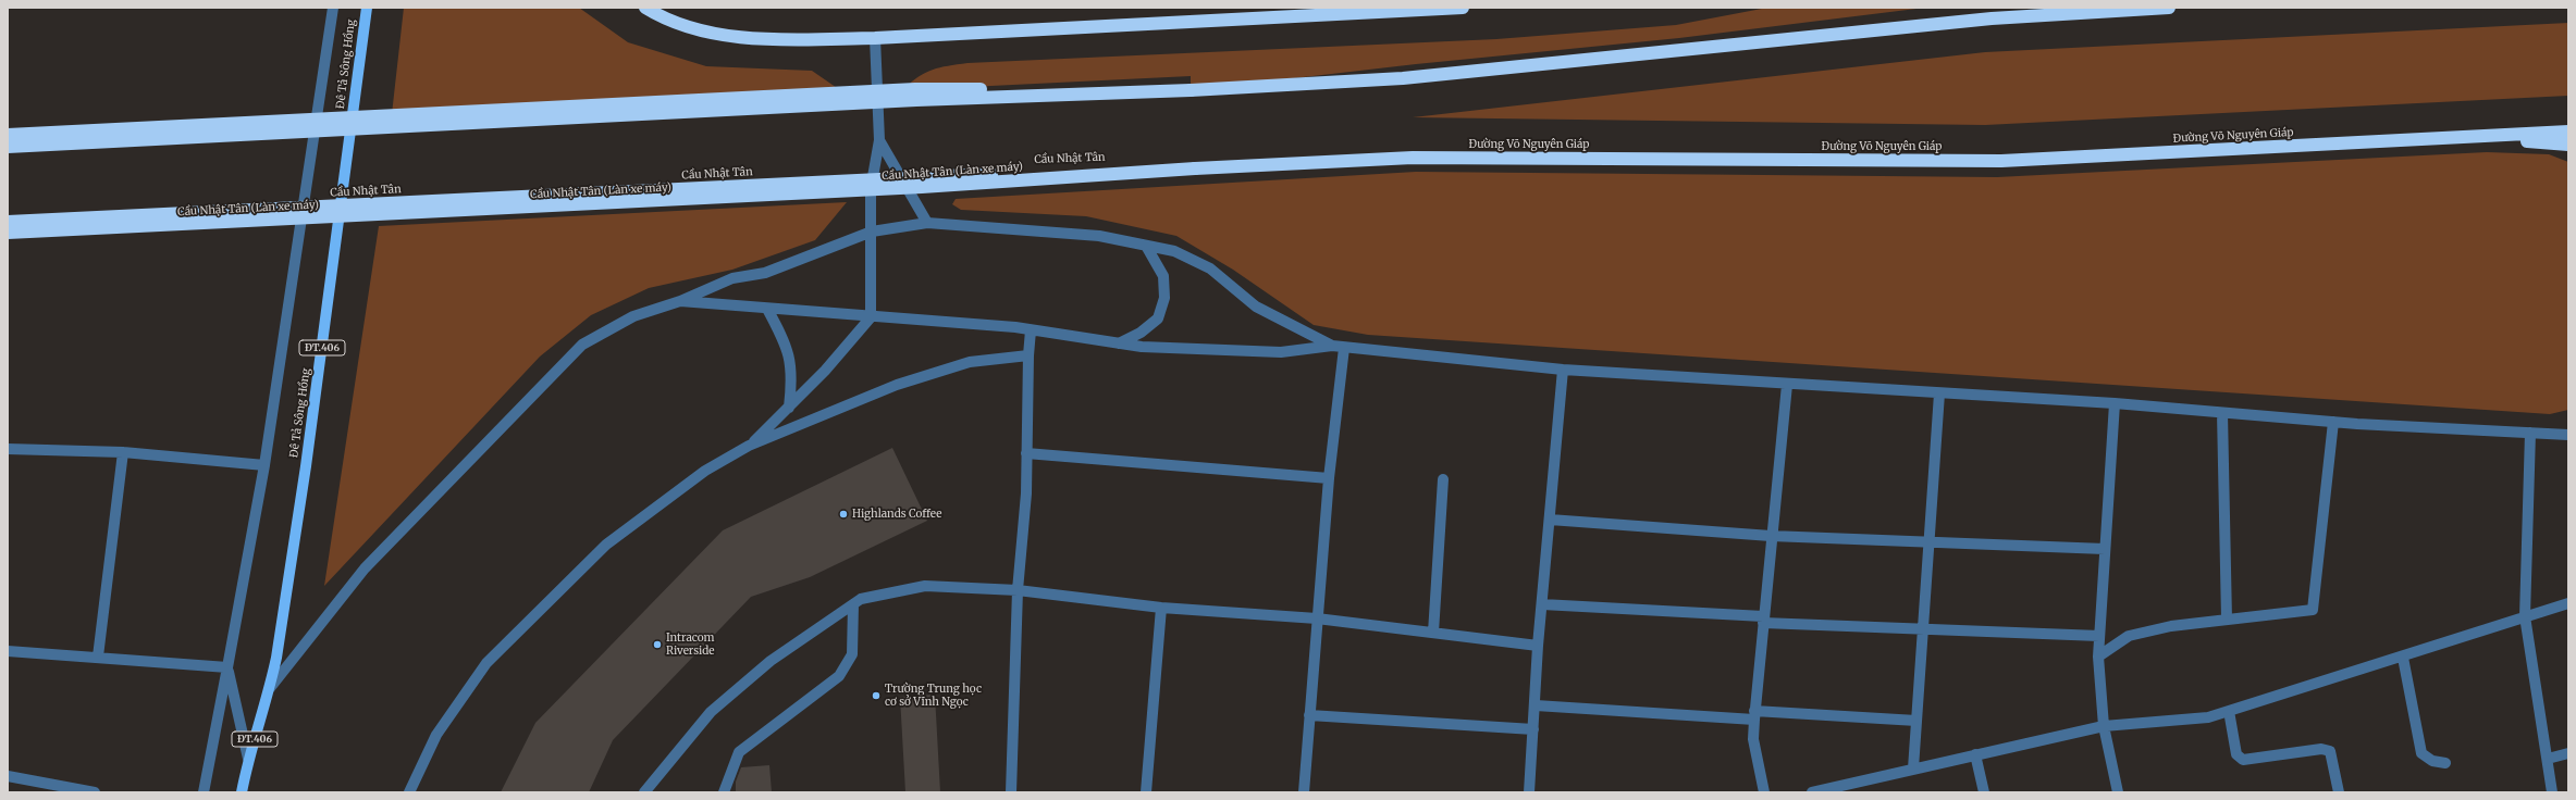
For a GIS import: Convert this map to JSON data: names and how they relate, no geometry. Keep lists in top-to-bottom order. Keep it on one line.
{"streets":{"highway":["Đường Võ Nguyên Giáp","Cầu Nhật Tân","Cầu Nhật Tân (Làn xe máy)"],"main road":["Đê Tả Sông Hồng","ĐT.406"]},"crossings":[["Đường Võ Nguyên Giáp","Cầu Nhật Tân"],["Đường Võ Nguyên Giáp","Cầu Nhật Tân (Làn xe máy)"],["Cầu Nhật Tân","Cầu Nhật Tân (Làn xe máy)"]],"places":["Highlands Coffee","Intracom Riverside","Trường Trung học cơ sở Vĩnh Ngọc"]}
